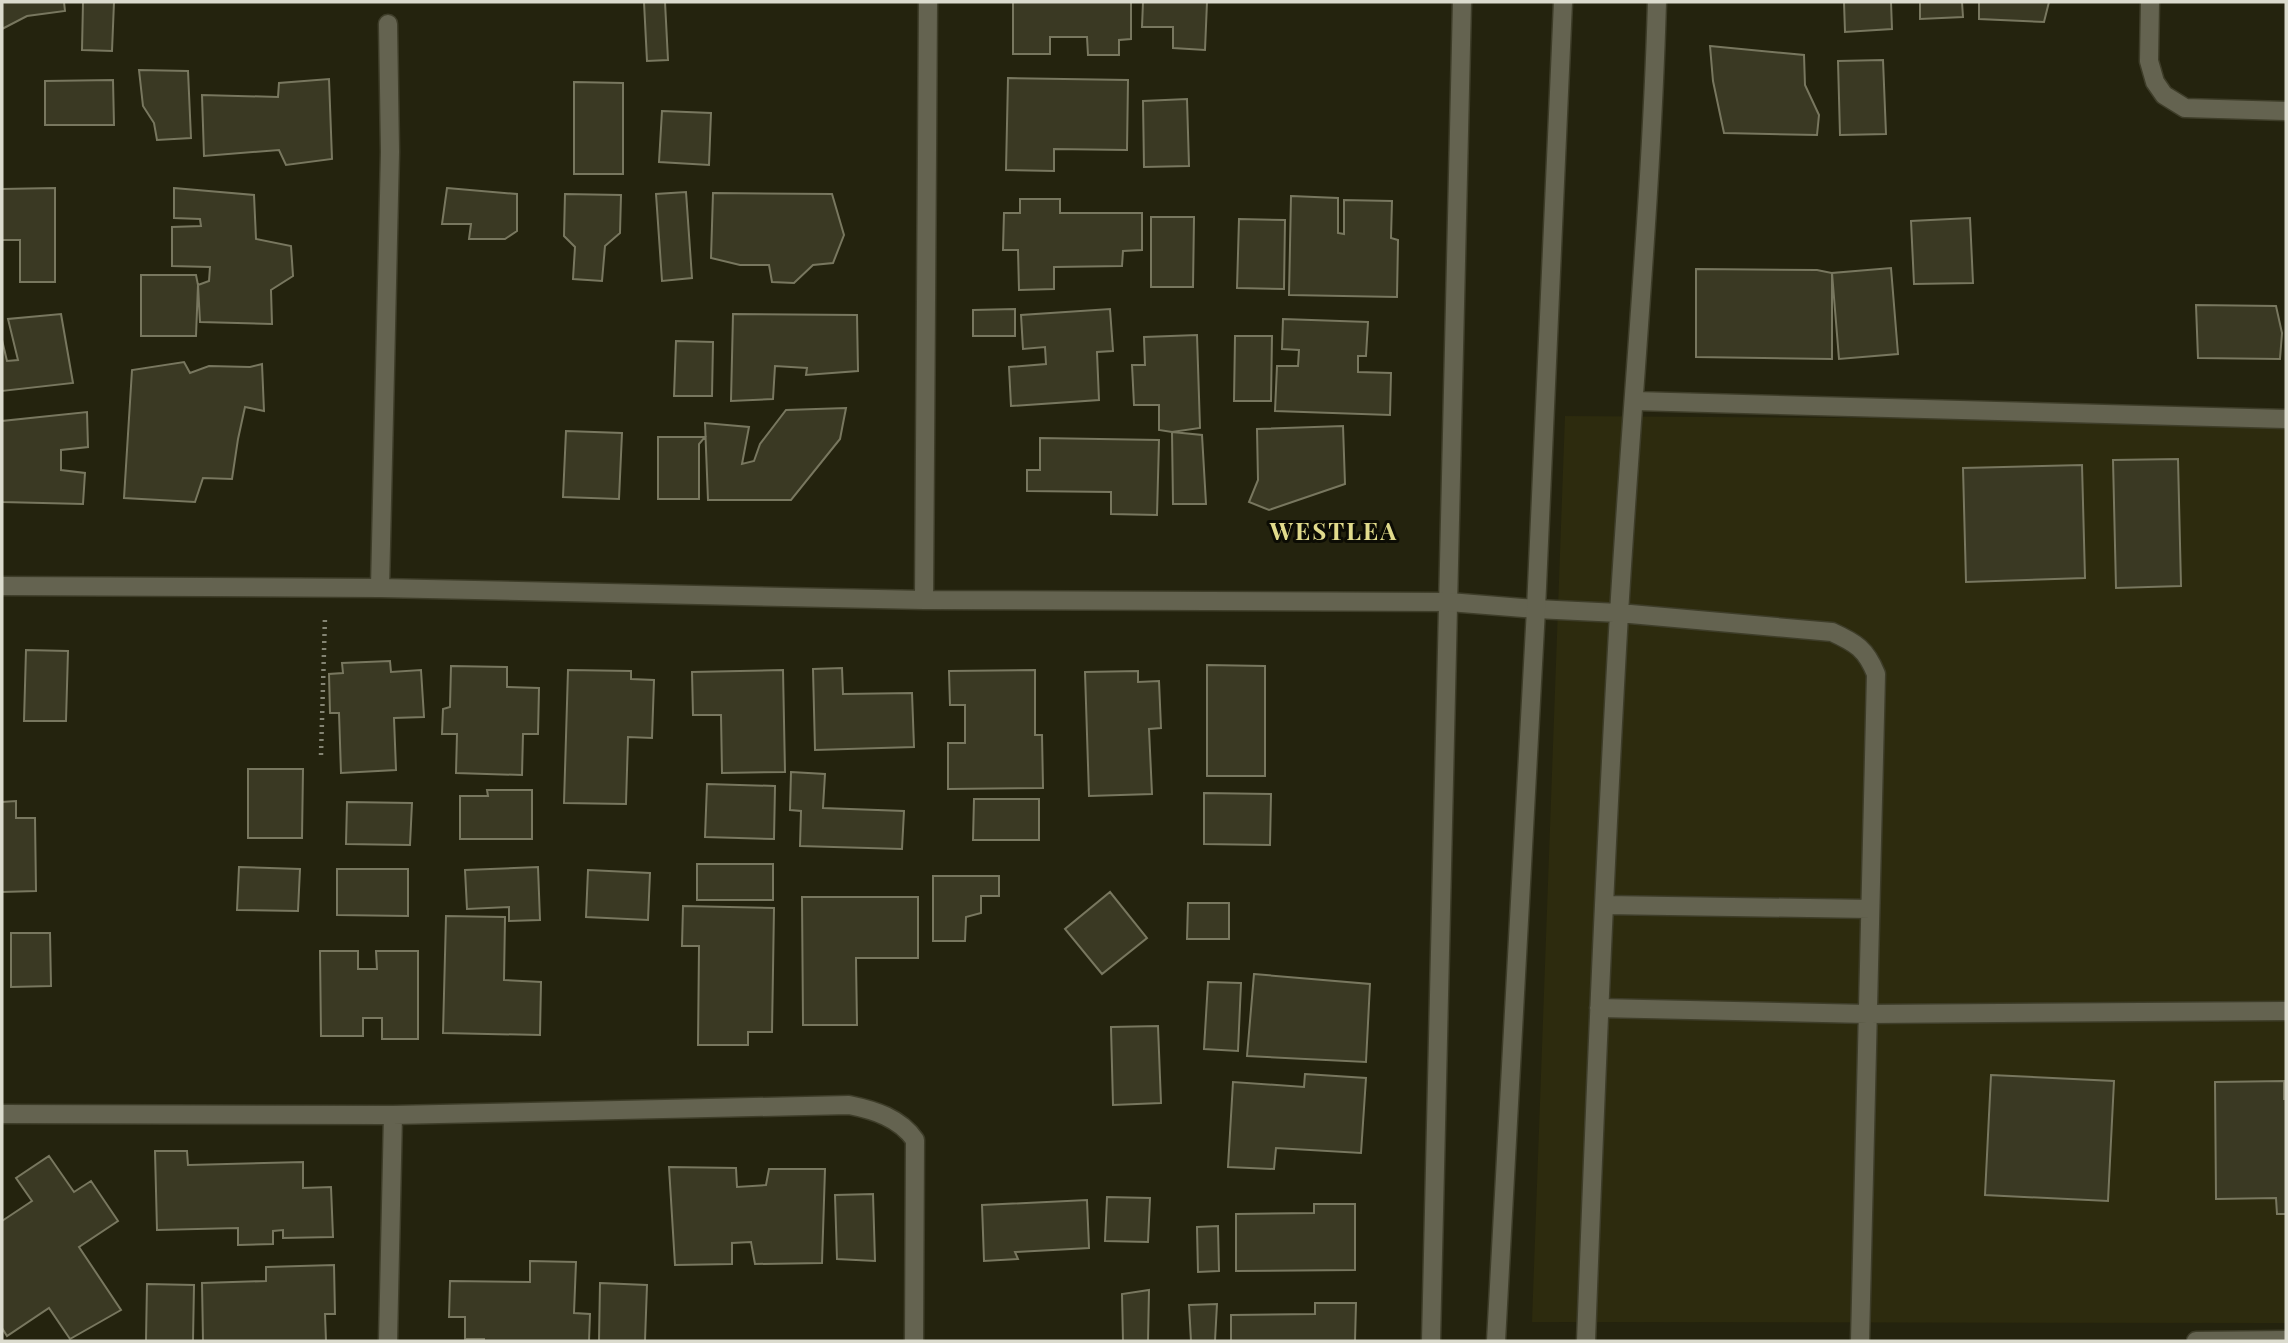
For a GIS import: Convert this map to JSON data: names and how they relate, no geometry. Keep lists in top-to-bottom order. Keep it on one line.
{"districts":["WESTLEA"]}
